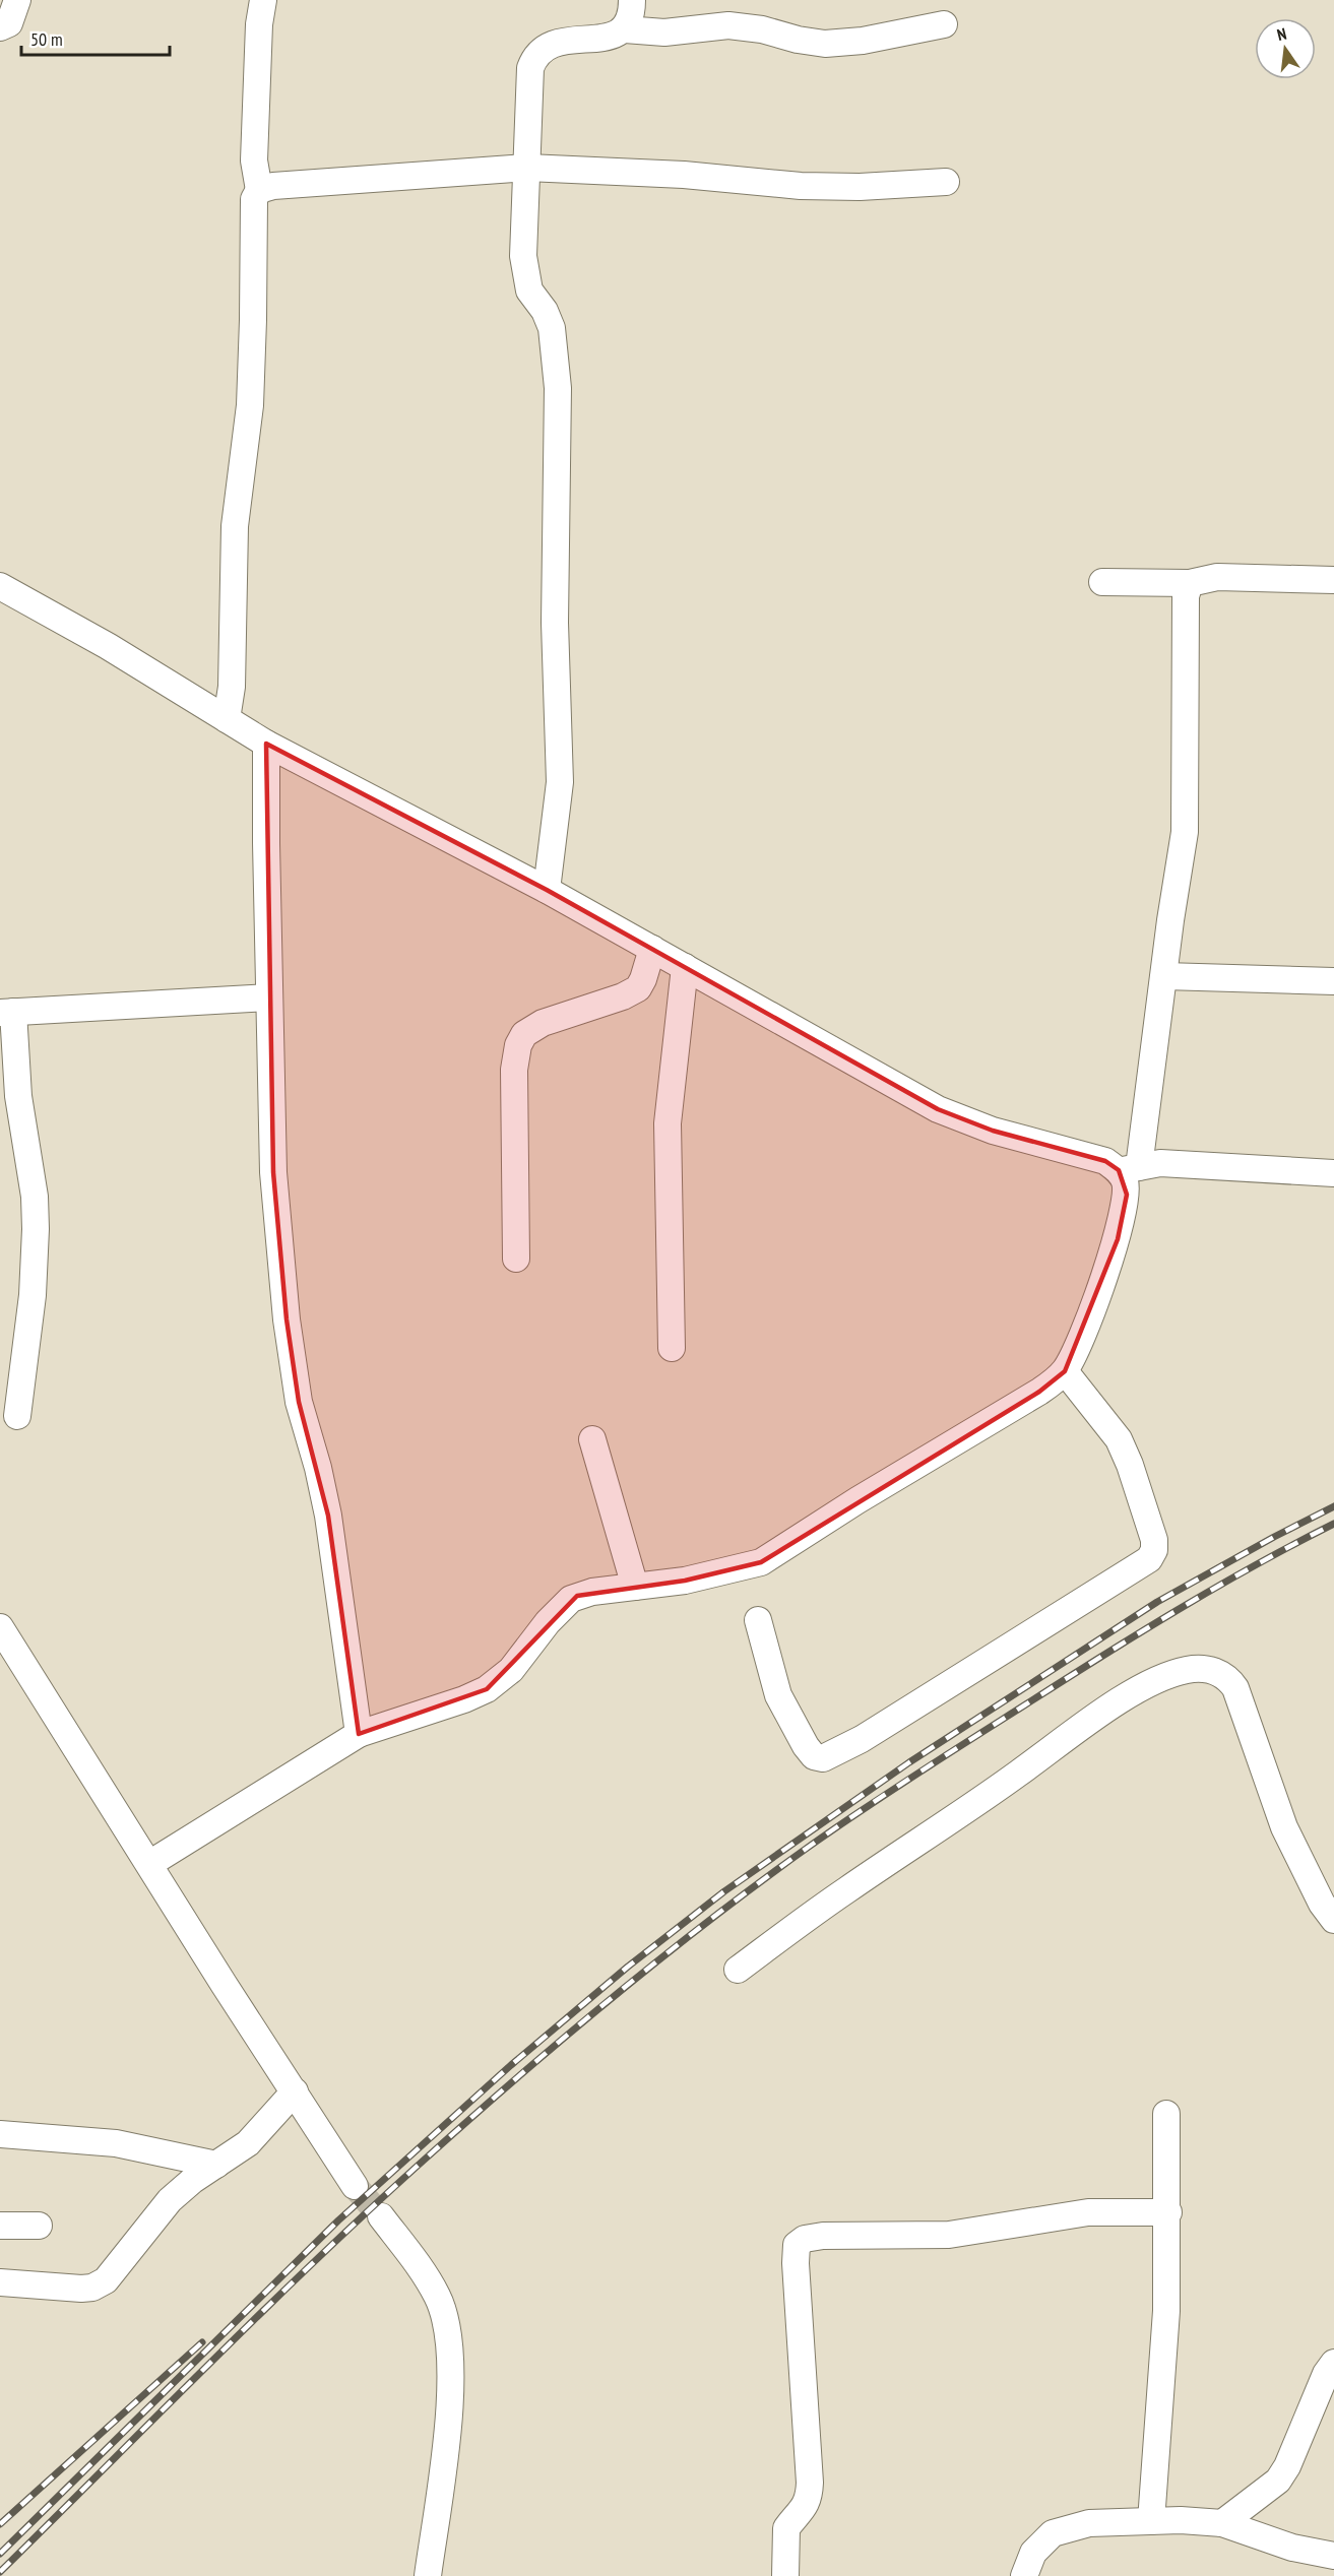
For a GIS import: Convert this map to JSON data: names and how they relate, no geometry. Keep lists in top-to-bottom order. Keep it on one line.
{"scale_bar":"50 m","north":"top"}
